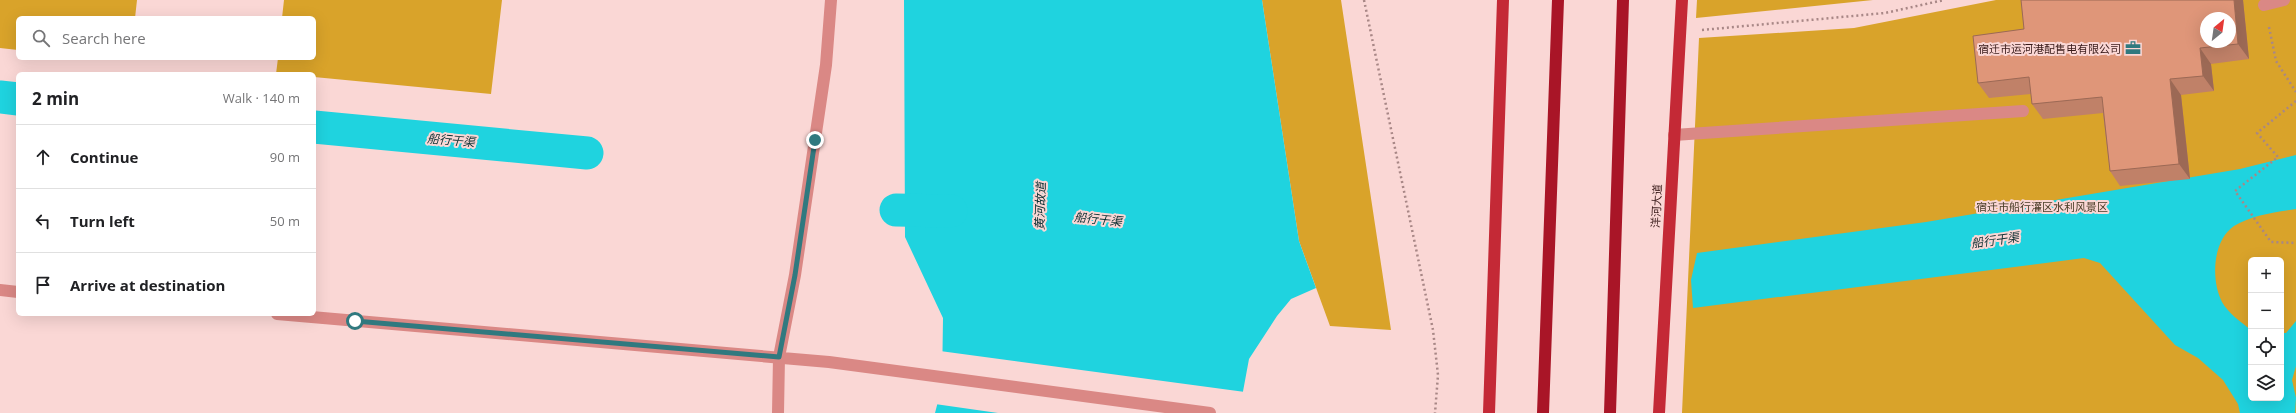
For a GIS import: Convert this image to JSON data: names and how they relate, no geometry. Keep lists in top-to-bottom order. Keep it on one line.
{"streets":{"main road":["洋河大道"]},"water":["船行干渠","黄河故道"],"parks":["宿迁市船行灌区水利风景区"],"places":{"office":["宿迁市运河港配售电有限公司"]},"north":"top right","page":{"search":"Search here","heading":["2 min","Walk · 140 m"],"list":[["Continue","90 m"],["Turn left","50 m"],"Arrive at destination"],"map_buttons":["+","−"]}}
